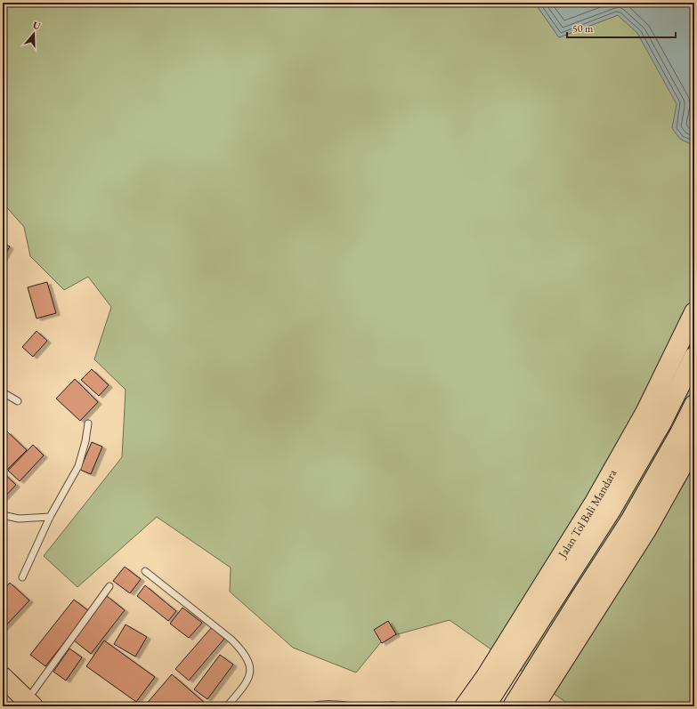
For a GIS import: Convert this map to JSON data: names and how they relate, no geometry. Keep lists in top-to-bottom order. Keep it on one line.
{"streets":{"highway":["Jalan Tol Bali Mandara"]},"scale_bar":"50 m","north":"top"}
